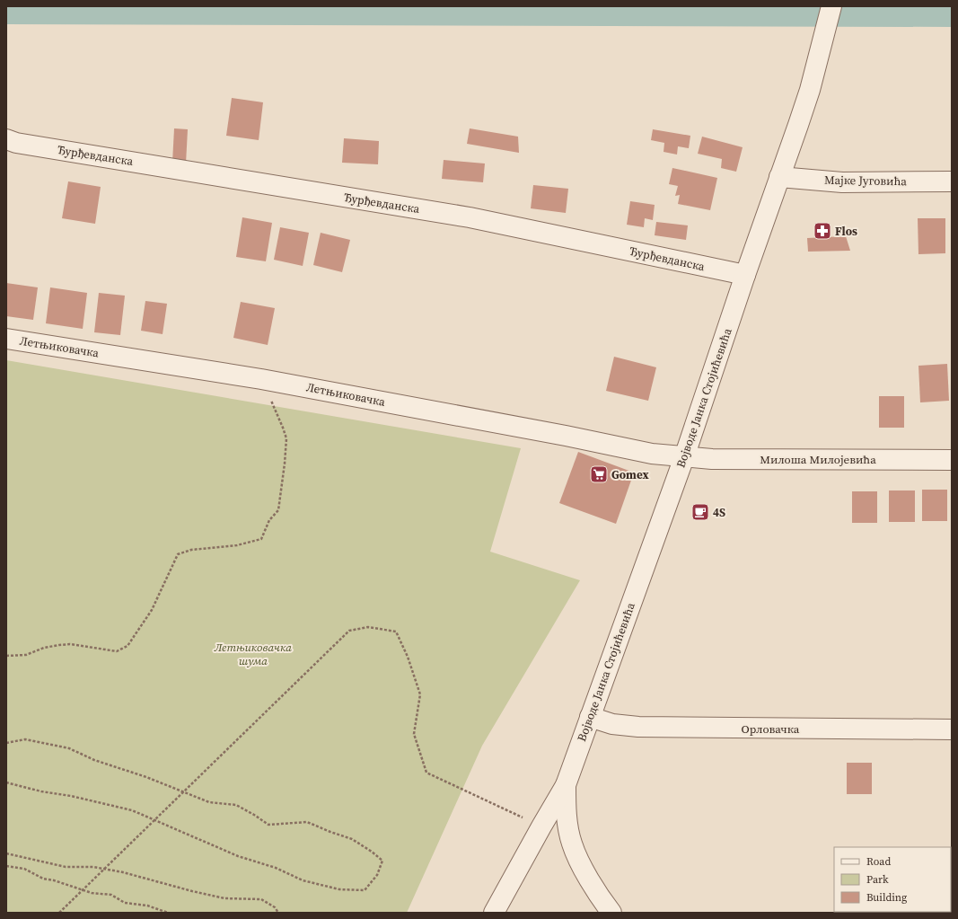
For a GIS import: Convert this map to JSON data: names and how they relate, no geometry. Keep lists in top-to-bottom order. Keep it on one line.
{"streets":{"street":["Ђурђевданска","Мајке Југовића","Летњиковачка","Војводе Јанка Стојићевића","Милоша Милојевића","Орловачка"]},"crossings":[["Ђурђевданска","Војводе Јанка Стојићевића"],["Мајке Југовића","Војводе Јанка Стојићевића"],["Летњиковачка","Војводе Јанка Стојићевића"],["Летњиковачка","Милоша Милојевића"],["Војводе Јанка Стојићевића","Милоша Милојевића"],["Војводе Јанка Стојићевића","Орловачка"]],"parks":["Летњиковачка шума"],"places":{"pharmacy":["Flos"],"supermarket":["Gomex"],"cafe":["4S"]},"legend":["Road","Park","Building"]}
